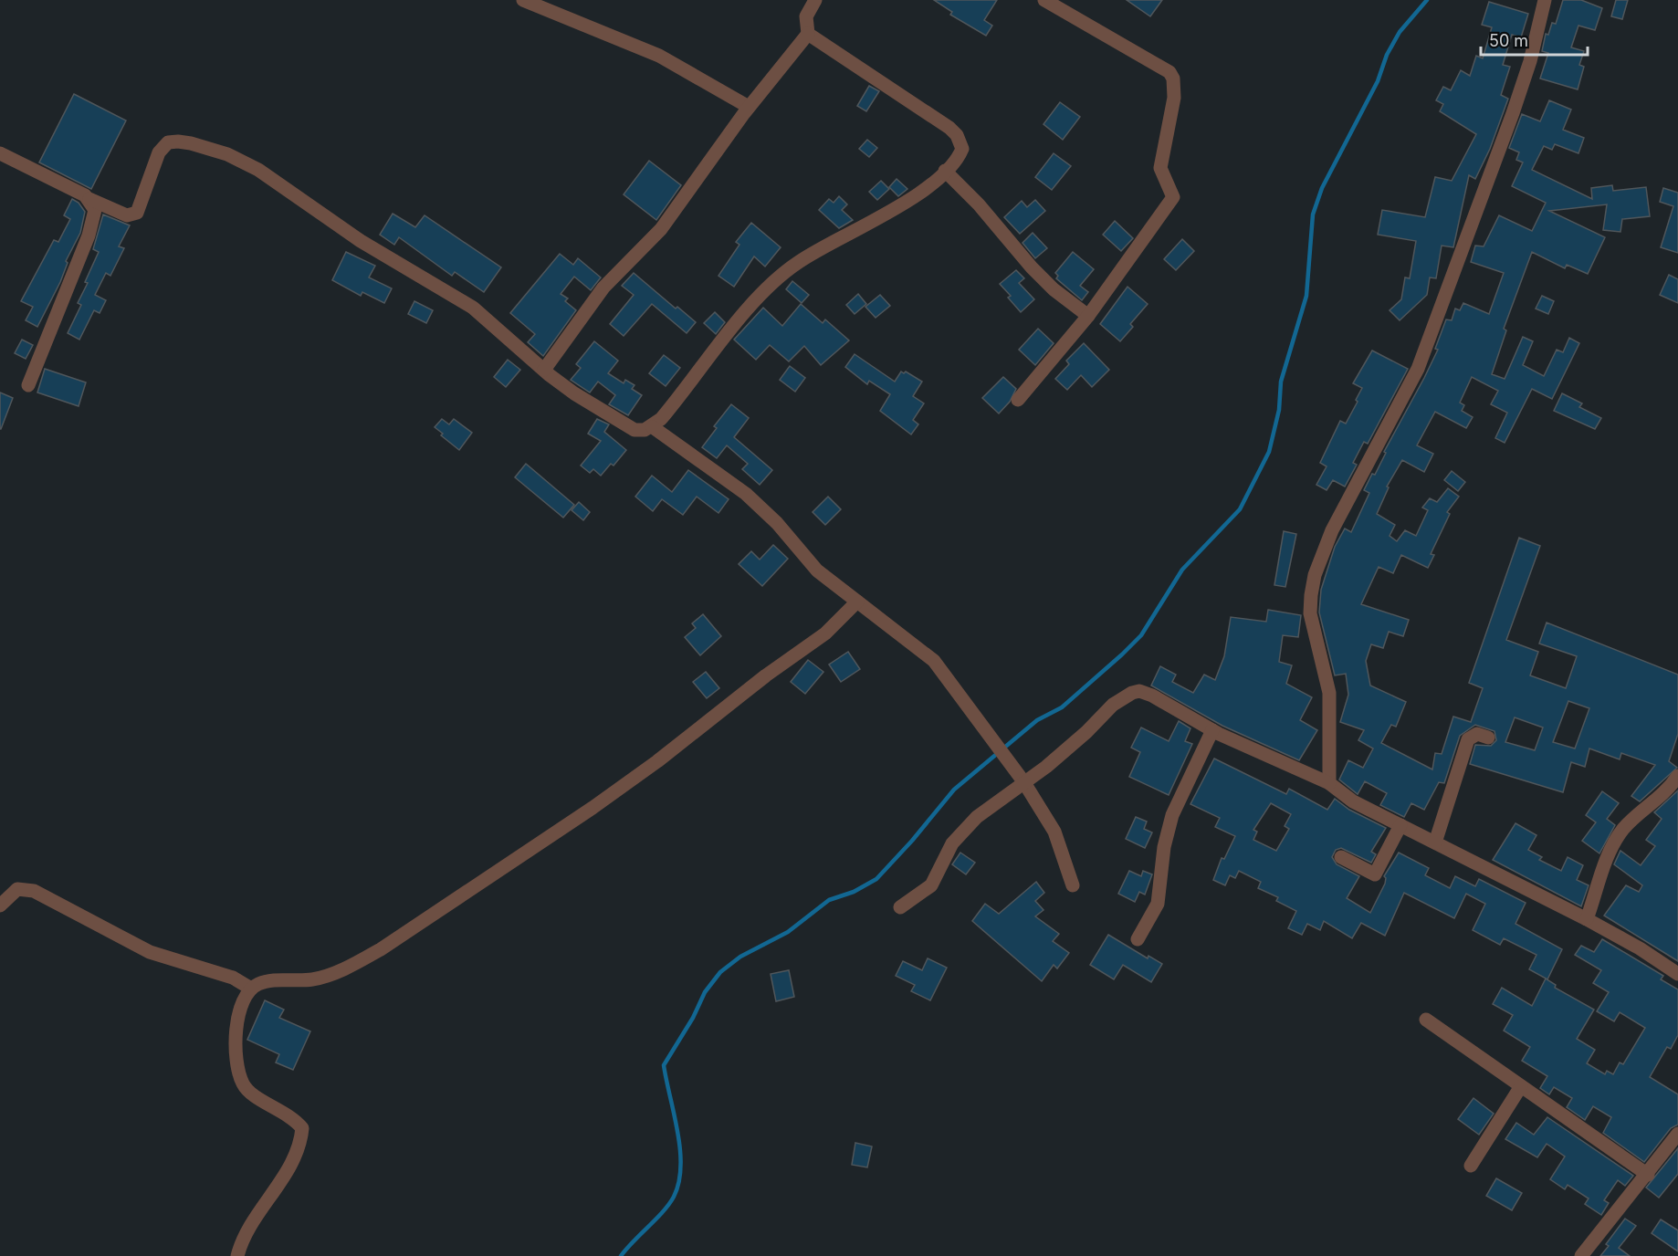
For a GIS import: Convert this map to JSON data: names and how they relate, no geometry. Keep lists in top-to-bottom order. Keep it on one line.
{"scale_bar":"50 m"}
